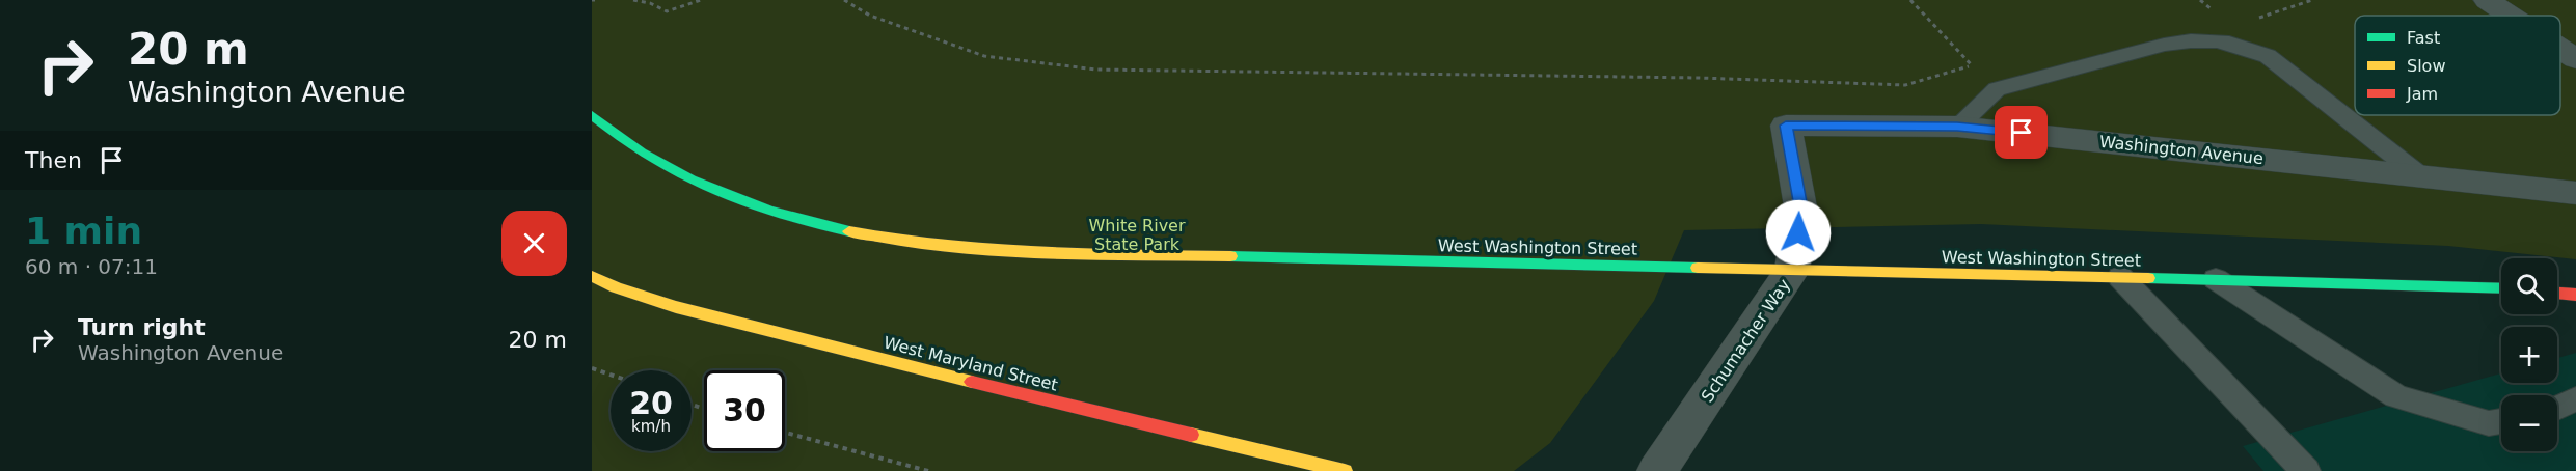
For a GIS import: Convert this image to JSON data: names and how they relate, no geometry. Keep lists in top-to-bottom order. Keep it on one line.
{"streets":{"main road":["West Washington Street","West Maryland Street"],"street":["Washington Avenue","Schumacher Way"]},"crossings":[["Washington Avenue","Schumacher Way"],["West Washington Street","Schumacher Way"]],"parks":["White River State Park"],"legend":["Fast","Slow","Jam"],"page":{"turn":["20 m","Washington Avenue"],"then":"Then","heading":["1 min","60 m · 07:11"],"map_buttons":["+","−"],"list":[{"name":"Turn right","note":"Washington Avenue","value":"20 m"}],"speed":"20 km/h","limit":"30"}}
